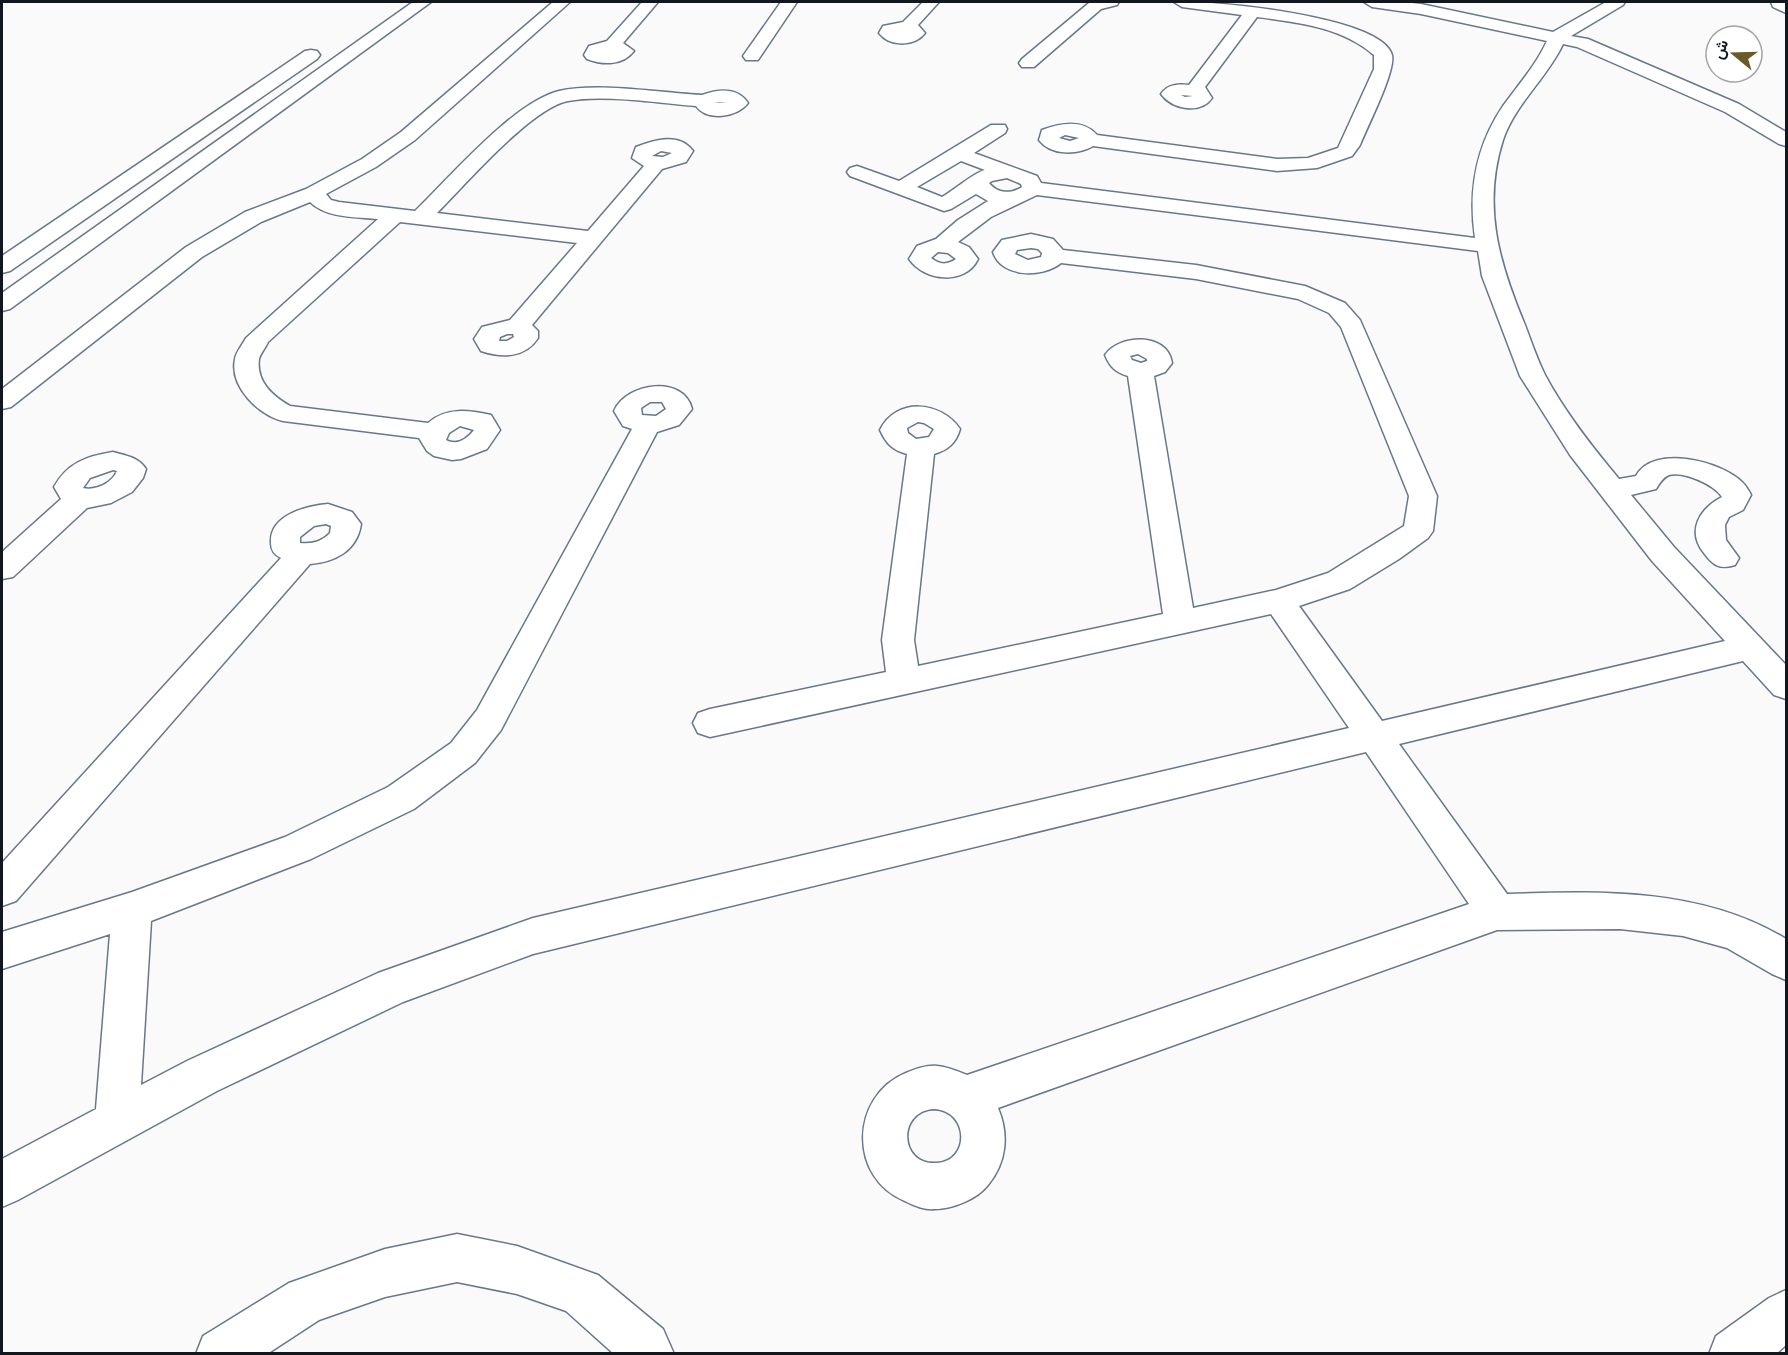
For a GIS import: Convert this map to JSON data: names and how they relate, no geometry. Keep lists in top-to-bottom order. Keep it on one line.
{"north":"left"}
